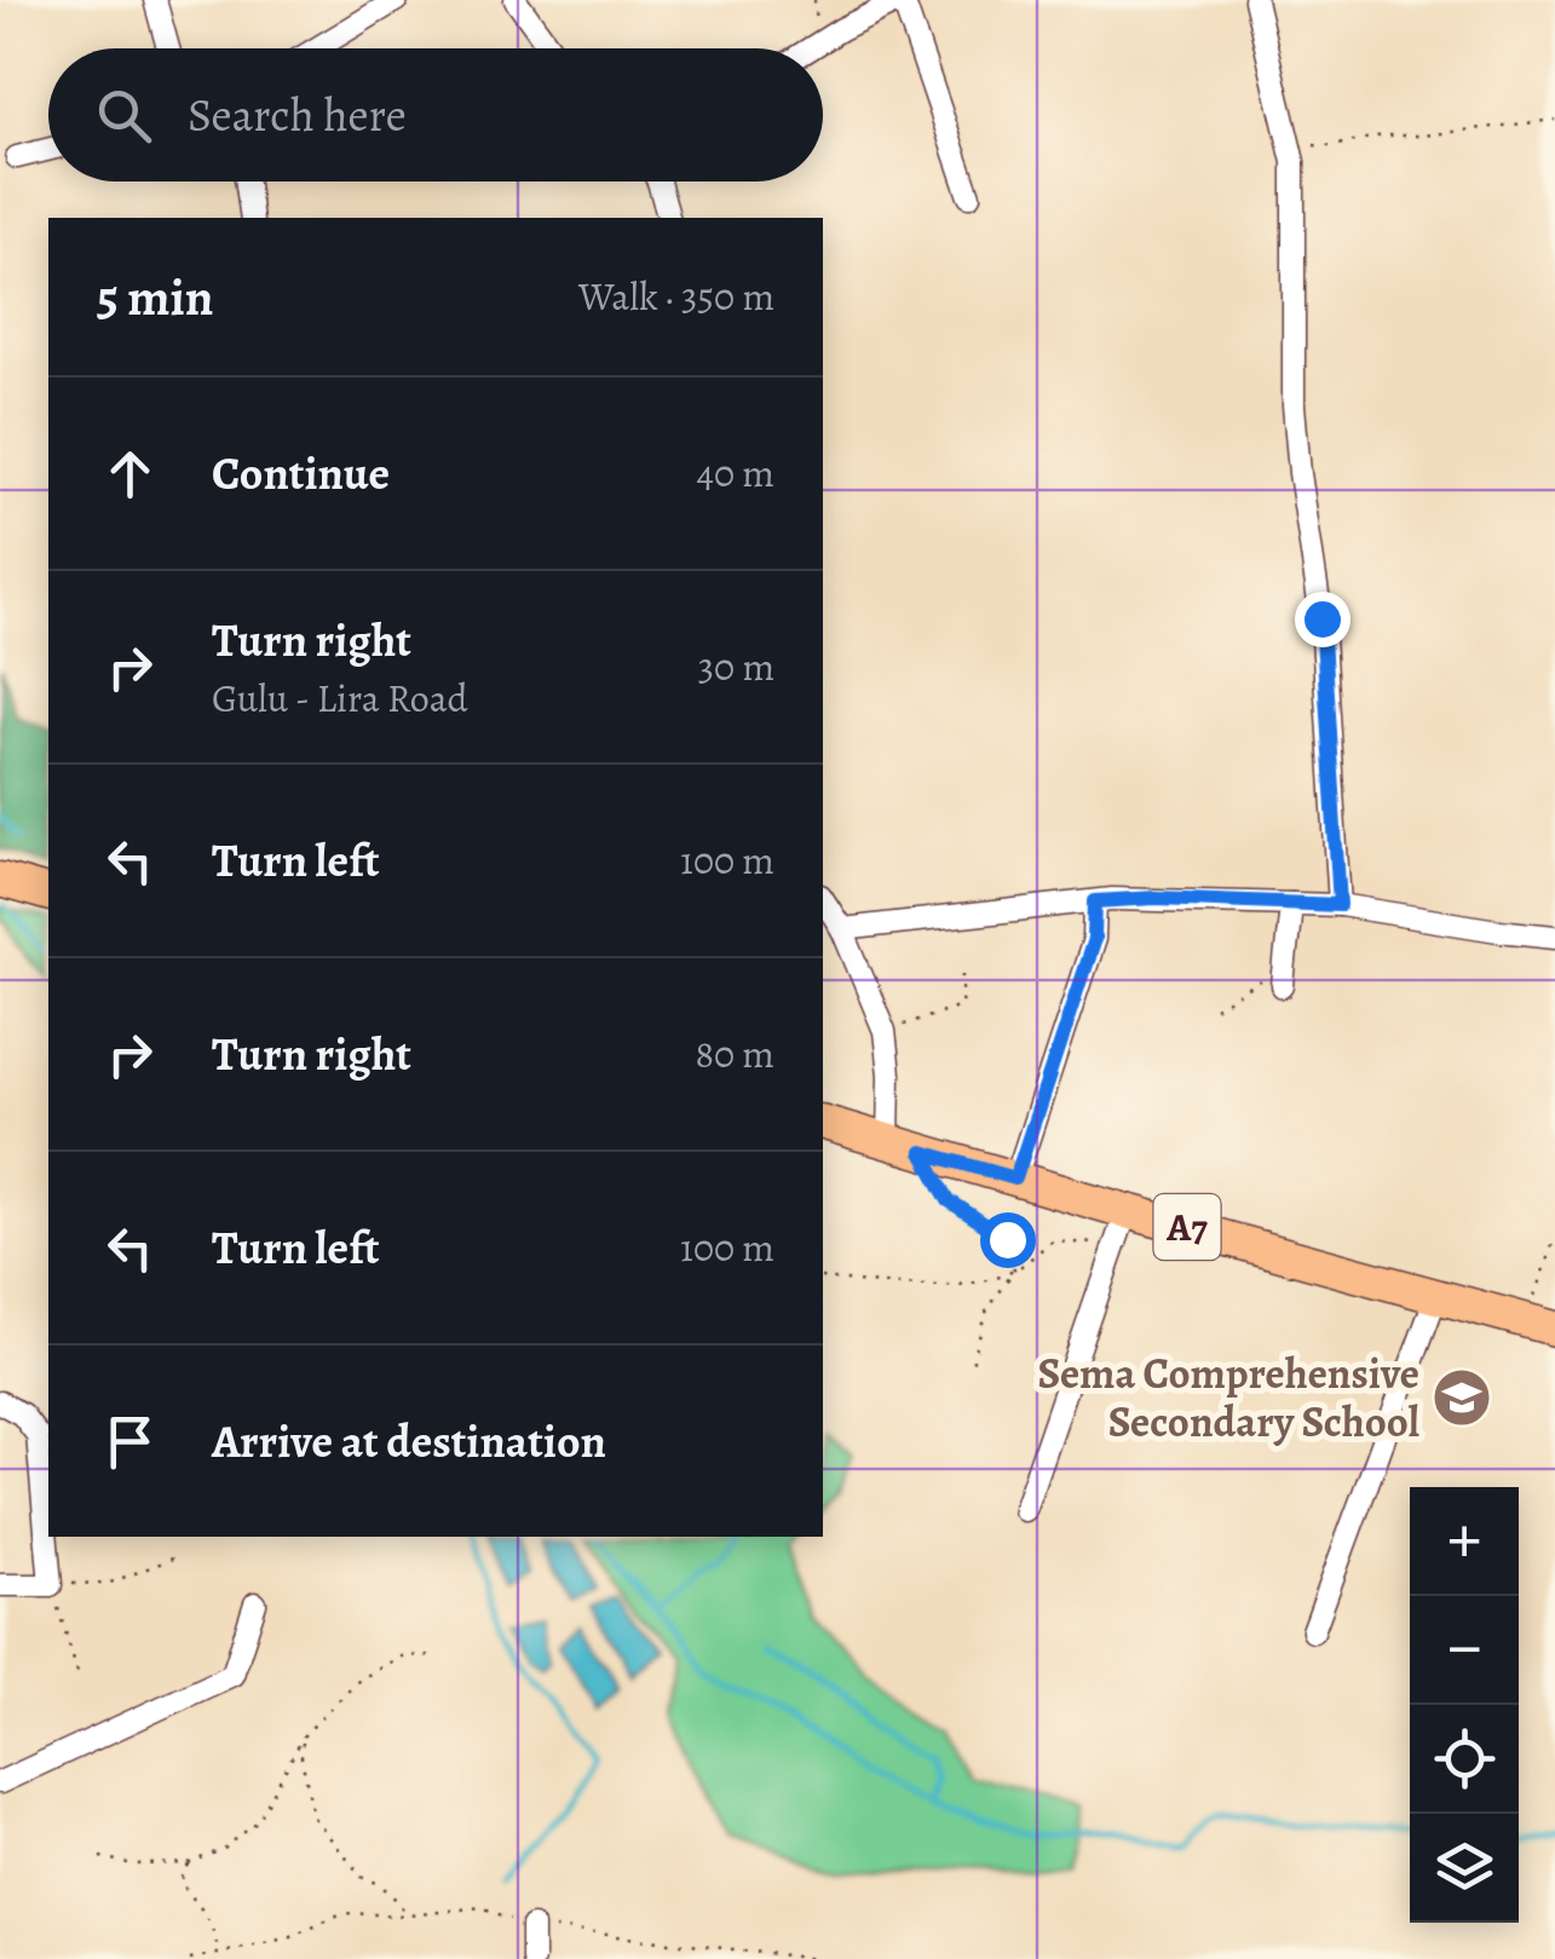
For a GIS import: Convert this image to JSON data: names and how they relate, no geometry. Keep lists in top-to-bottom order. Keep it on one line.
{"streets":{"main road":["A7"]},"places":{"school or university":["Sema Comprehensive Secondary School"]},"page":{"search":"Search here","heading":["5 min","Walk · 350 m"],"list":[["Continue","40 m"],["Turn right","Gulu - Lira Road","30 m"],["Turn left","100 m"],["Turn right","80 m"],["Turn left","100 m"],"Arrive at destination"],"map_buttons":["+","−"]}}
